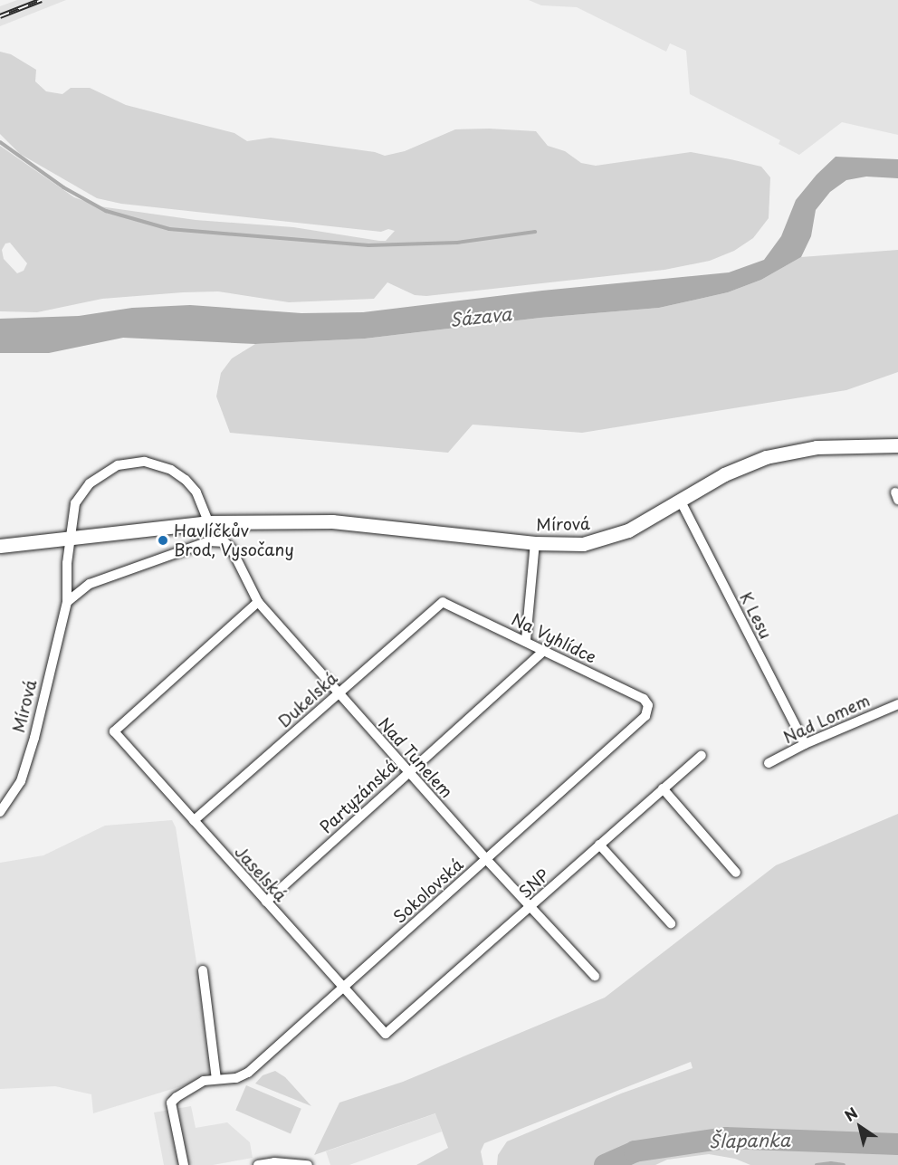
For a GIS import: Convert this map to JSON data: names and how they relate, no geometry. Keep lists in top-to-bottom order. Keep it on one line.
{"streets":{"street":["Mírová","K Lesu","Na Vyhlídce","Dukelská","Nad Lomem","Nad Tunelem","Partyzánská","Jaselská","SNP","Sokolovská"]},"crossings":[["Mírová","K Lesu"],["Mírová","Nad Tunelem"],["K Lesu","Nad Lomem"],["Na Vyhlídce","Dukelská"],["Na Vyhlídce","Partyzánská"],["Na Vyhlídce","Sokolovská"],["Dukelská","Nad Tunelem"],["Dukelská","Jaselská"],["Nad Tunelem","Partyzánská"],["Nad Tunelem","Jaselská"],["Nad Tunelem","SNP"],["Nad Tunelem","Sokolovská"],["Partyzánská","Jaselská"],["Jaselská","SNP"],["Jaselská","Sokolovská"]],"water":["Sázava","Šlapanka"],"places":["Havlíčkův Brod, Vysočany"],"north":"top left"}
